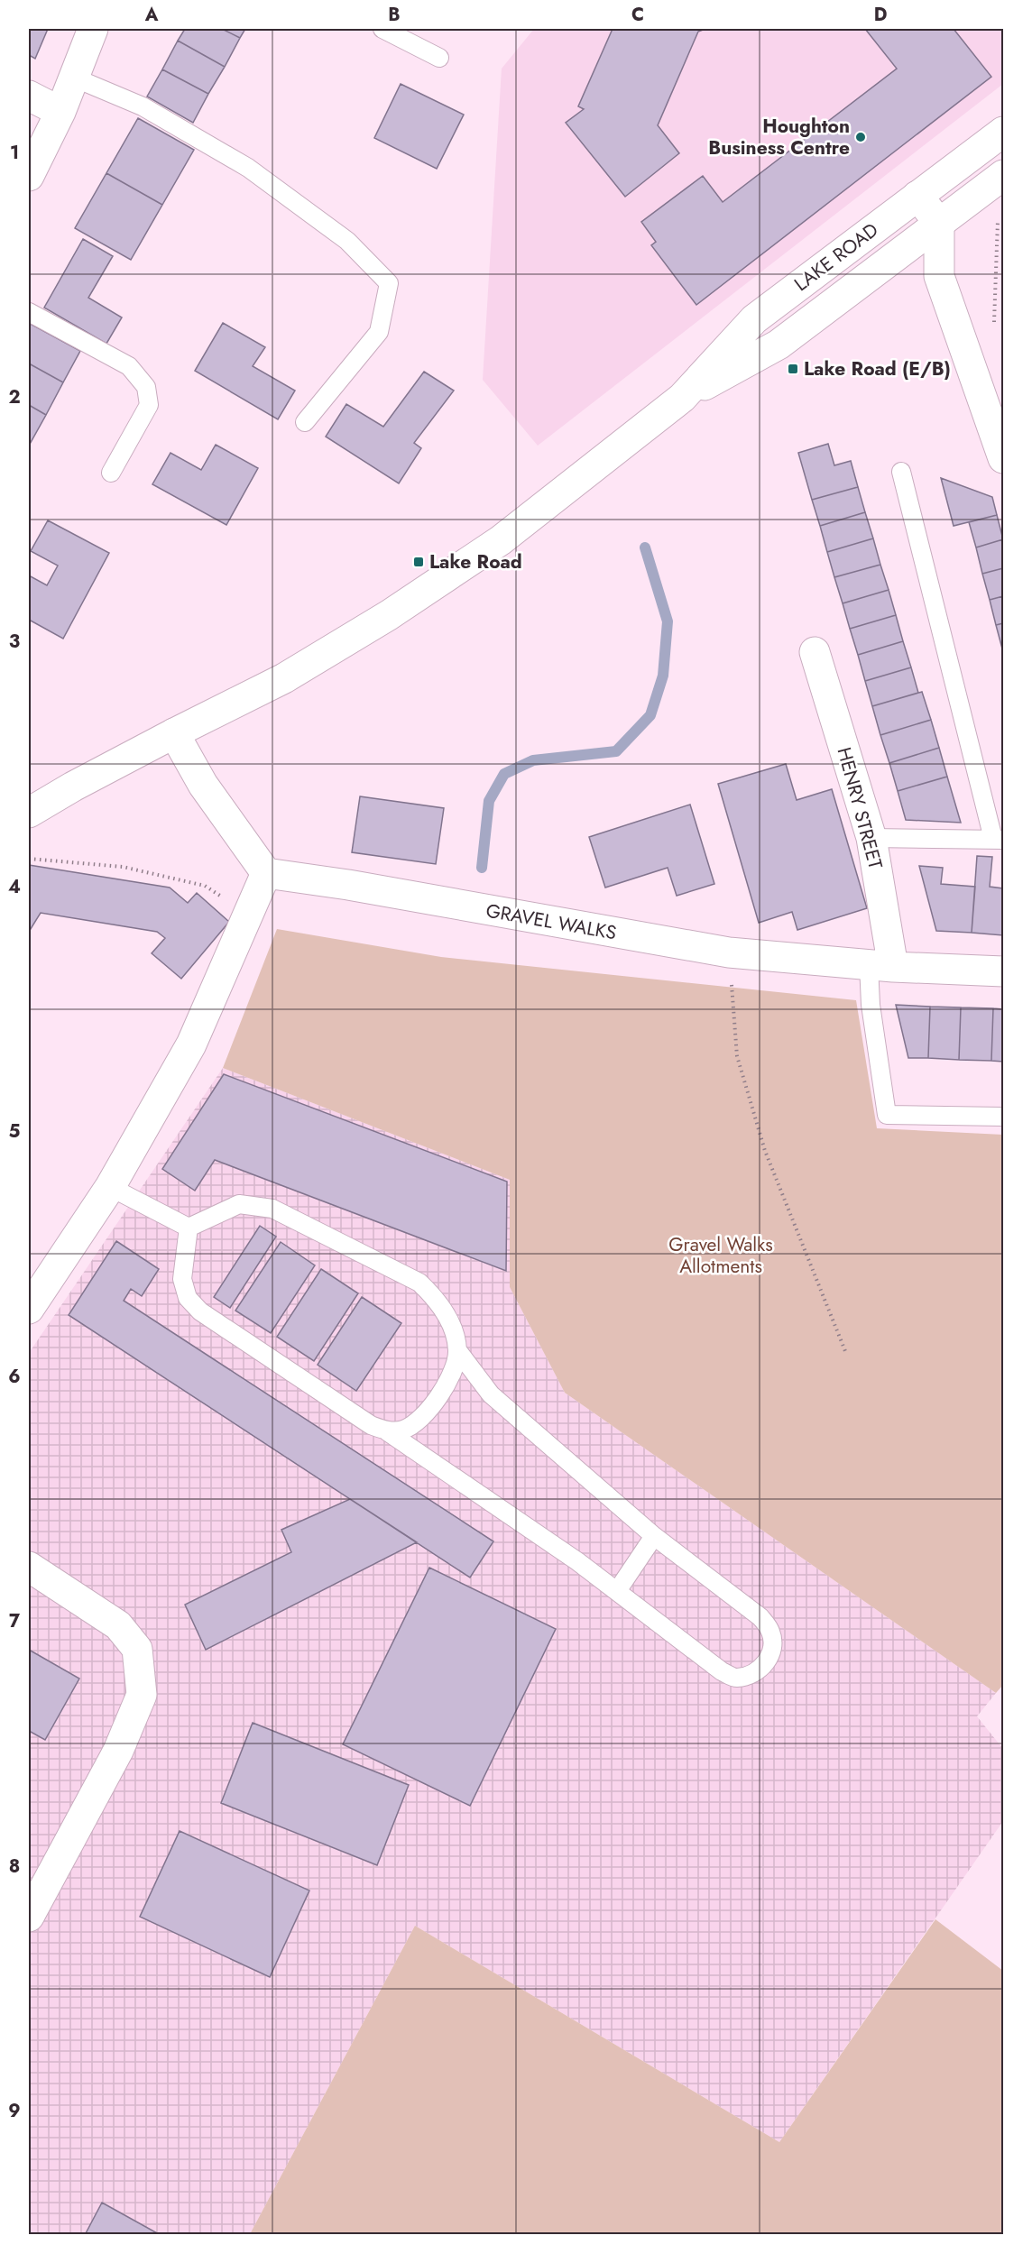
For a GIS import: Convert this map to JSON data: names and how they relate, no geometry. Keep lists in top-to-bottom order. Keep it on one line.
{"streets":{"street":["LAKE ROAD","HENRY STREET","GRAVEL WALKS"]},"crossings":[["HENRY STREET","GRAVEL WALKS"]],"parks":["Gravel Walks Allotments"],"places":{"other":["Houghton Business Centre"],"transit":["Lake Road (E/B)","Lake Road"]},"grid":{"columns":["A","B","C","D"],"rows":["1","2","3","4","5","6","7","8","9"]}}
